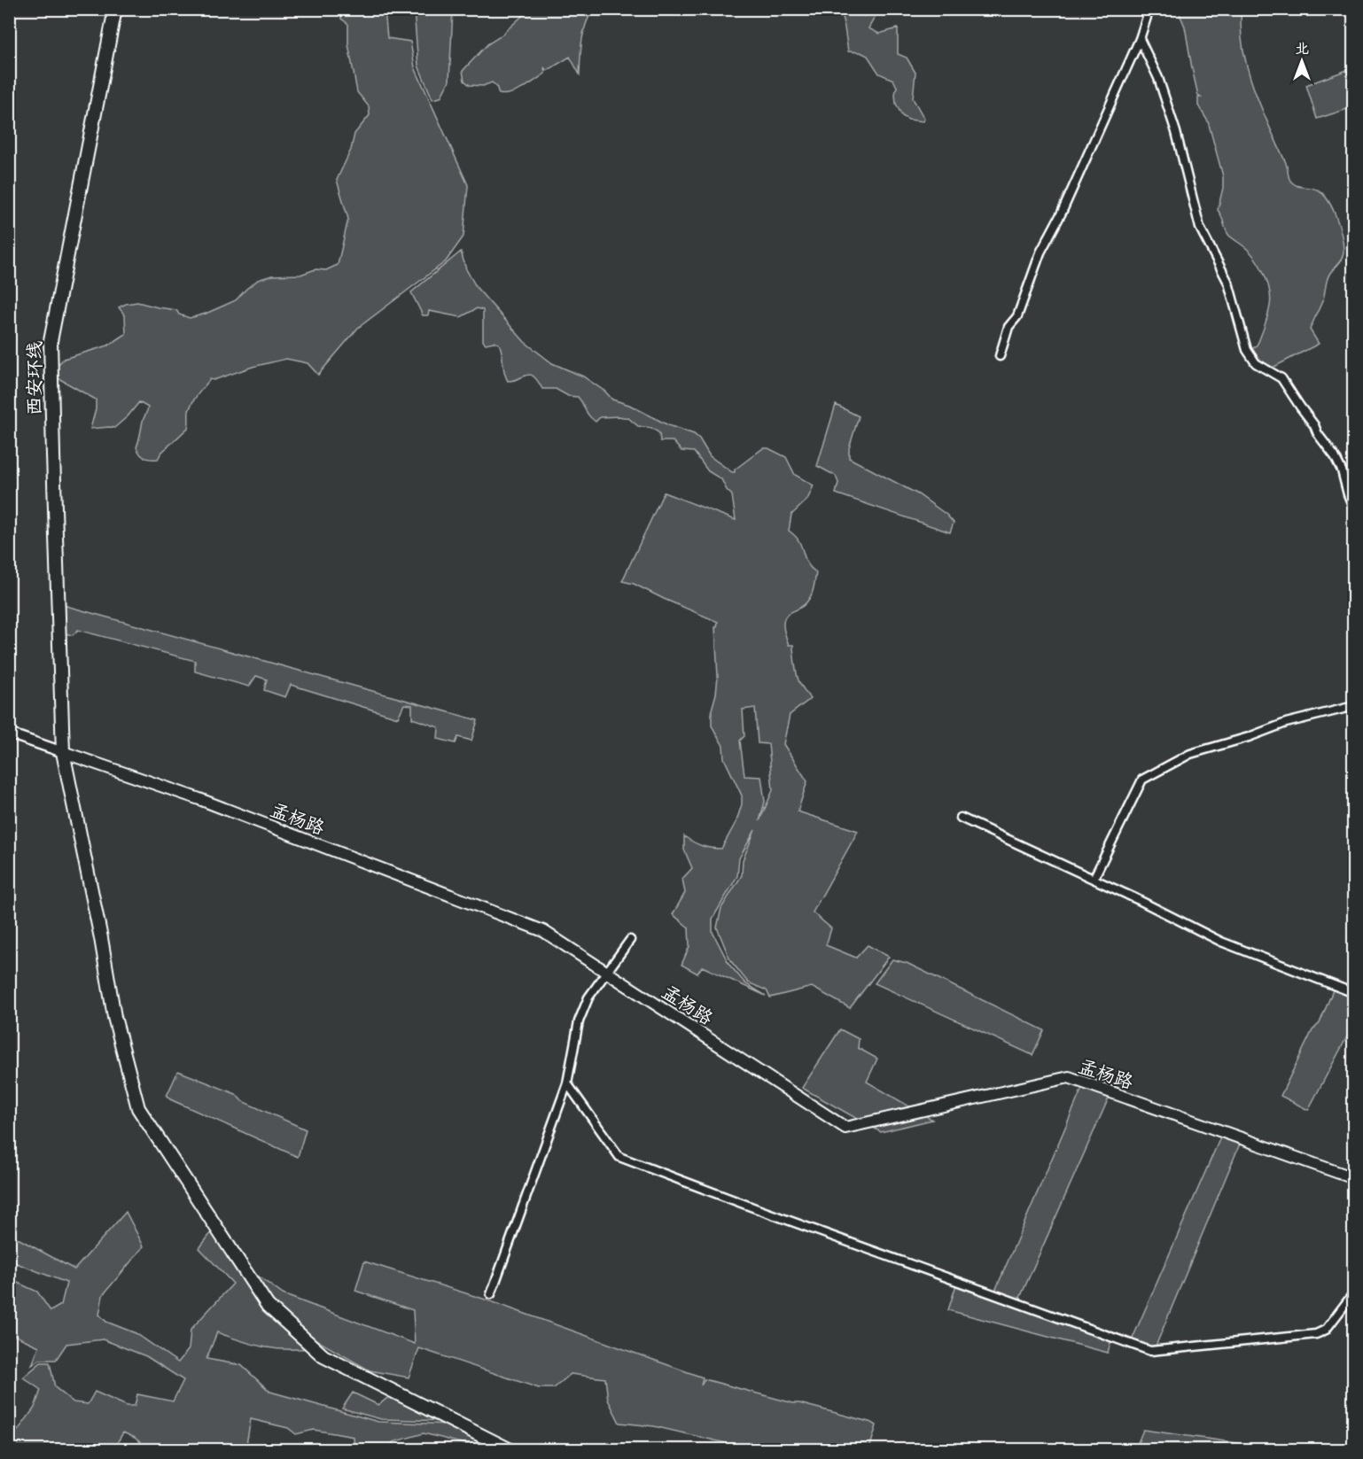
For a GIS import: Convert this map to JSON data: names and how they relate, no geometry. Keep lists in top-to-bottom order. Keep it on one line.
{"streets":{"main road":["西安环线","孟杨路"]},"crossings":[["西安环线","孟杨路"]],"north":"top"}
